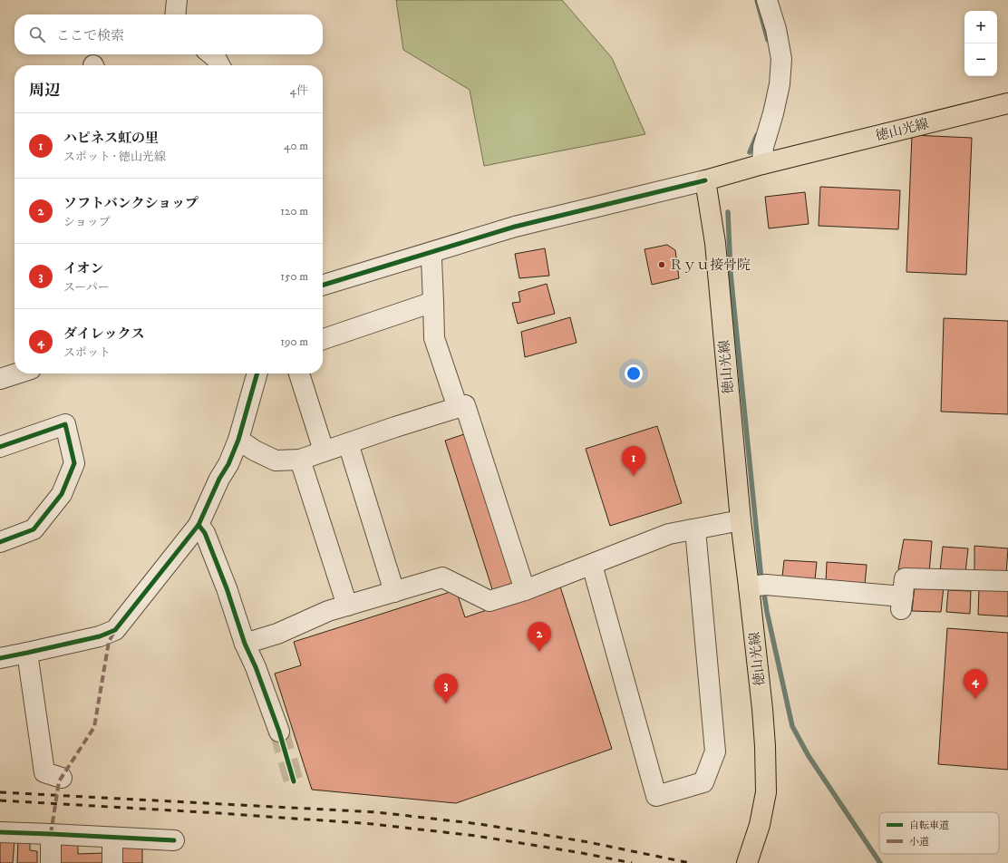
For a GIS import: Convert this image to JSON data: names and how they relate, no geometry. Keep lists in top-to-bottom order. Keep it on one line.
{"streets":{"main road":["徳山光線"]},"places":["Ｒｙｕ接骨院"],"legend":["自転車道","小道"],"page":{"map_buttons":["+","−"],"search":"ここで検索","heading":["周辺","4件"],"list":[{"mark":"1","name":"ハピネス虹の里","note":"スポット · 徳山光線","value":"40 m"},{"mark":"2","name":"ソフトバンクショップ","note":"ショップ","value":"120 m"},{"mark":"3","name":"イオン","note":"スーパー","value":"150 m"},{"mark":"4","name":"ダイレックス","note":"スポット","value":"190 m"}],"pins":["1","2","4","3"]}}
